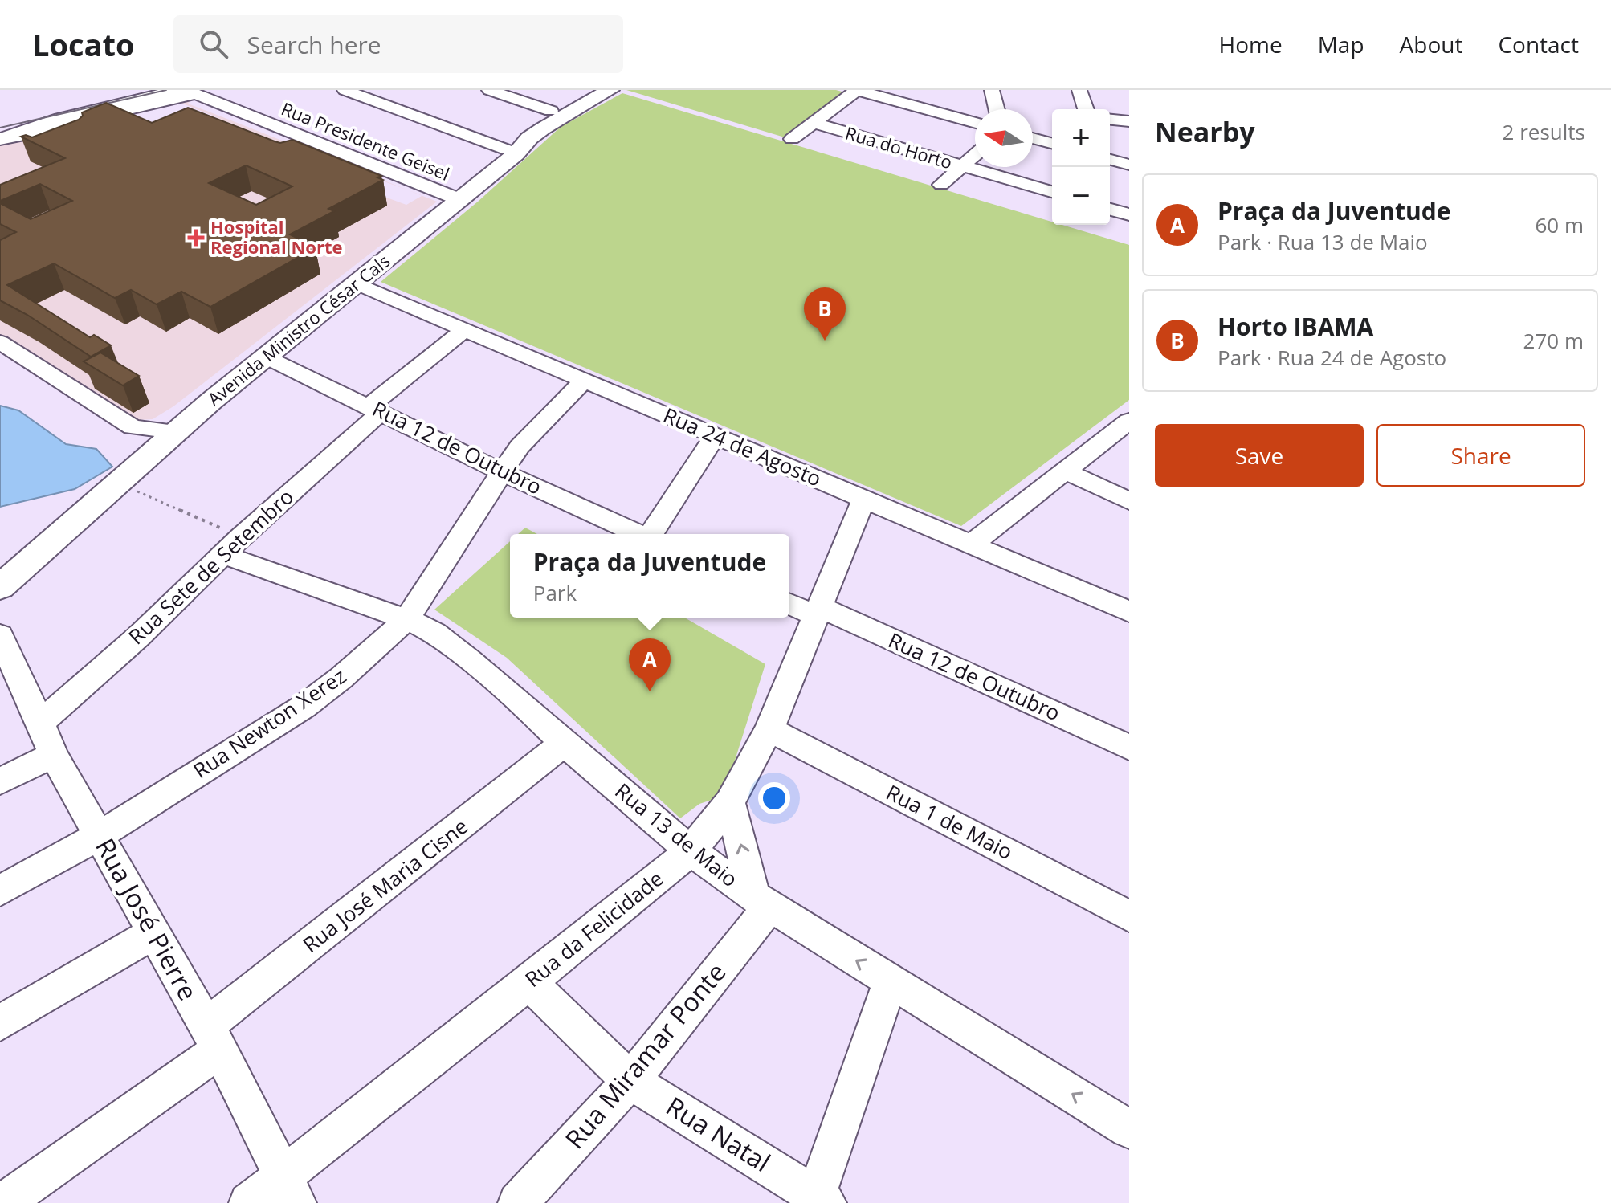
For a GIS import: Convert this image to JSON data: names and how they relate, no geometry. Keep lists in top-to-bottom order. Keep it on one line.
{"streets":{"main road":["Avenida Ministro César Cals"],"street":["Rua Presidente Geisel","Rua do Horto","Rua 24 de Agosto","Rua 12 de Outubro","Rua Sete de Setembro","Rua Newton Xerez","Rua 1 de Maio","Rua 13 de Maio","Rua José Maria Cisne","Rua José Pierre","Rua da Felicidade","Rua Miramar Ponte","Rua Natal"]},"crossings":[["Rua Presidente Geisel","Avenida Ministro César Cals"],["Avenida Ministro César Cals","Rua 24 de Agosto"],["Avenida Ministro César Cals","Rua 12 de Outubro"],["Rua 24 de Agosto","Rua Sete de Setembro"],["Rua 24 de Agosto","Rua Newton Xerez"],["Rua 24 de Agosto","Rua da Felicidade"],["Rua 12 de Outubro","Rua Sete de Setembro"],["Rua 12 de Outubro","Rua Newton Xerez"],["Rua 12 de Outubro","Rua da Felicidade"],["Rua Sete de Setembro","Rua 13 de Maio"],["Rua Sete de Setembro","Rua José Pierre"],["Rua Newton Xerez","Rua 13 de Maio"],["Rua Newton Xerez","Rua José Pierre"],["Rua 1 de Maio","Rua da Felicidade"],["Rua 13 de Maio","Rua José Maria Cisne"],["Rua 13 de Maio","Rua da Felicidade"],["Rua 13 de Maio","Rua Miramar Ponte"],["Rua José Maria Cisne","Rua José Pierre"],["Rua José Pierre","Rua da Felicidade"],["Rua da Felicidade","Rua Natal"],["Rua Miramar Ponte","Rua Natal"]],"one_way":["Rua 13 de Maio"],"places":{"health":["Hospital Regional Norte"]},"north":"left","page":{"header":"Locato","search":"Search here","nav":["Home","Map","About","Contact"],"heading":["Nearby","2 results"],"map_buttons":["+","−"],"list":[{"mark":"A","name":"Praça da Juventude","note":"Park · Rua 13 de Maio","value":"60 m"},{"mark":"B","name":"Horto IBAMA","note":"Park · Rua 24 de Agosto","value":"270 m"}],"pins":["B","A"],"buttons":["Save","Share"],"popup":["Praça da Juventude","Park"]}}
